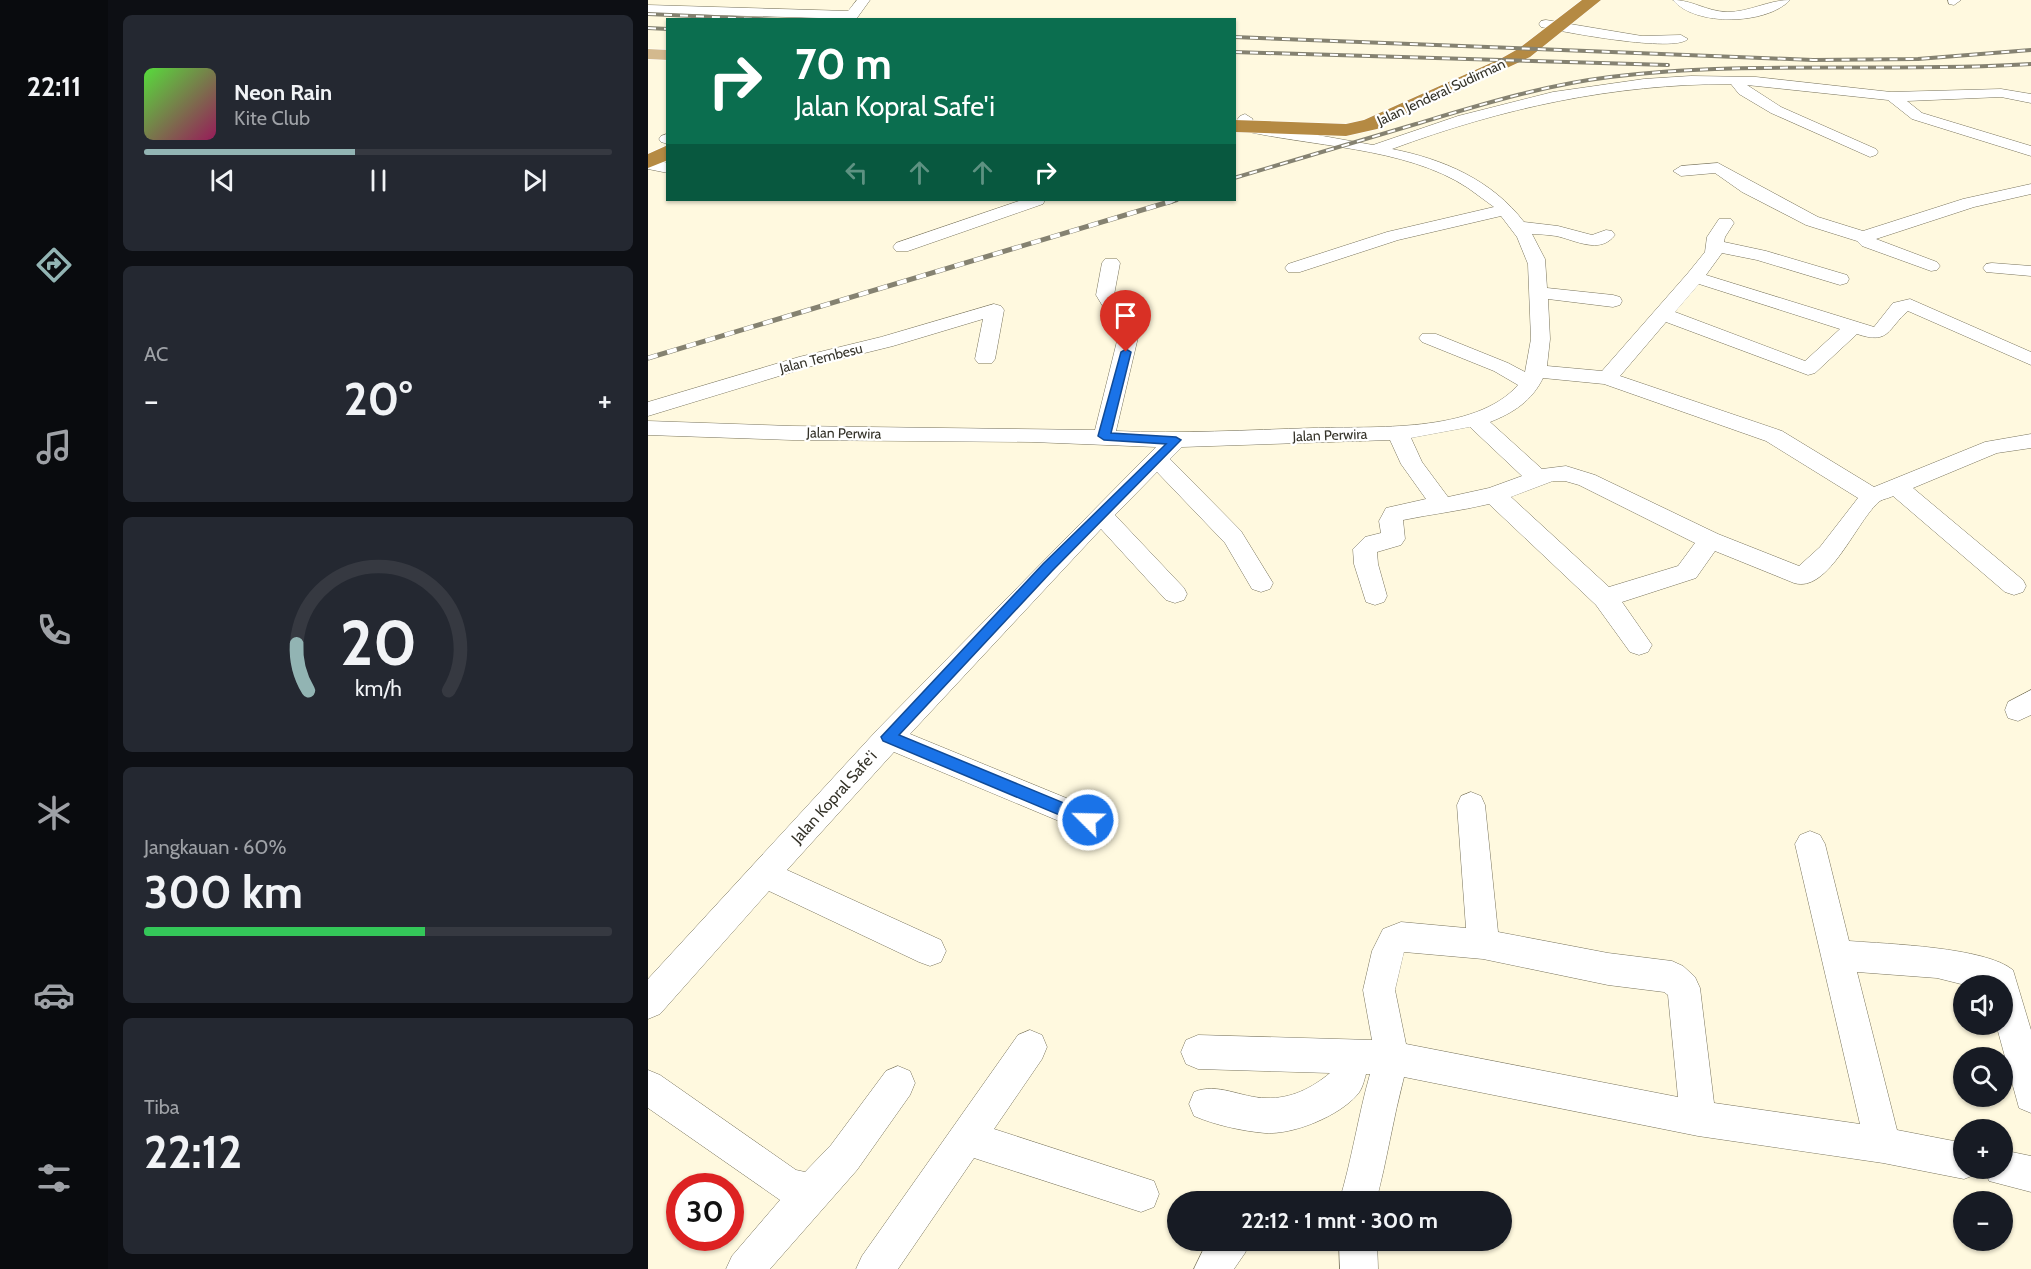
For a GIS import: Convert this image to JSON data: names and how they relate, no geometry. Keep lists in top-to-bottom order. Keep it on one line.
{"streets":{"highway":["Jalan Jenderal Sudirman"],"street":["Jalan Tembesu","Jalan Perwira","Jalan Kopral Safe'i"]},"crossings":[["Jalan Perwira","Jalan Kopral Safe'i"]],"page":{"tabs":"22:11","turn":["70 m","Jalan Kopral Safe'i"],"song":["Neon Rain","Kite Club"],"tile":["AC",["Jangkauan · 60%","300 km"],["Tiba","22:12"]],"heat":["−","20°","+"],"map_buttons":["+","−"],"limit":"30","trip":"22:12 · 1 mnt · 300 m","gauge":["20","km/h"]}}
